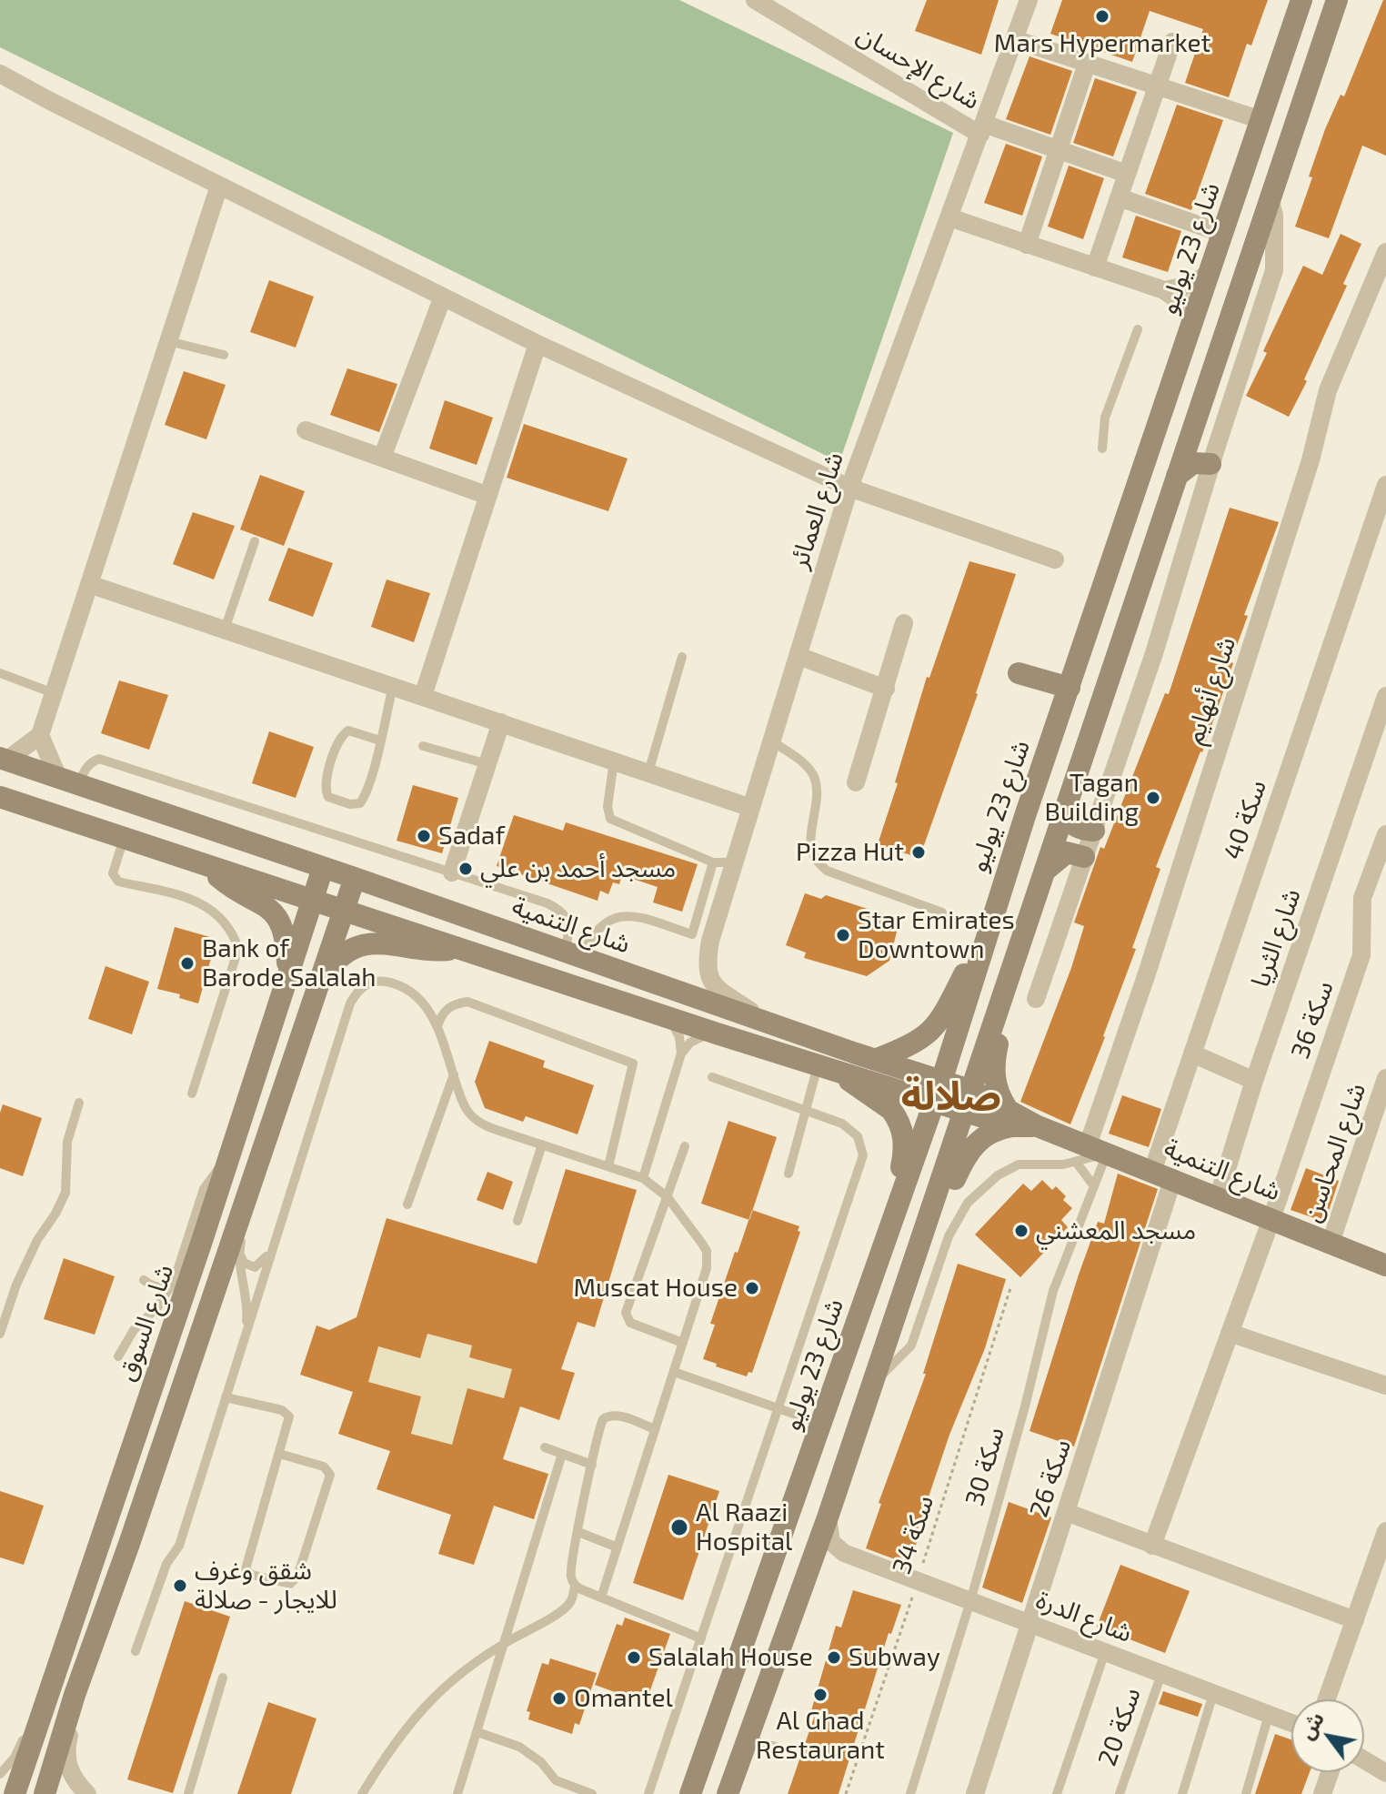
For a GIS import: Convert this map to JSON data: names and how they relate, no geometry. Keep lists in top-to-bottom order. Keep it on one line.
{"streets":{"street":["شارع الإحسان","شارع 23 يوليو","شارع العمائر","شارع أنهايم","سكة 40","شارع التنمية","شارع الثريا","سكة 36","شارع المحاسن","شارع السوق","سكة 26","شارع الدرة"],"lane":["سكة 30","سكة 20"],"path":["سكة 34"]},"crossings":[["شارع الإحسان","شارع العمائر"],["شارع 23 يوليو","شارع التنمية"],["شارع العمائر","شارع التنمية"],["شارع أنهايم","شارع التنمية"],["شارع أنهايم","سكة 30"],["سكة 40","شارع التنمية"],["سكة 40","سكة 26"],["شارع التنمية","شارع الثريا"],["شارع التنمية","سكة 36"],["شارع التنمية","شارع المحاسن"],["شارع التنمية","شارع السوق"],["شارع التنمية","سكة 30"],["شارع التنمية","سكة 26"],["سكة 30","شارع الدرة"],["سكة 26","شارع الدرة"],["سكة 34","شارع الدرة"],["شارع الدرة","سكة 20"]],"districts":["صلالة"],"places":["Mars Hypermarket","Tagan Building","Sadaf","Pizza Hut","مسجد أحمد بن علي","Star Emirates Downtown","Bank of Barode Salalah","مسجد المعشني","Muscat House","Al Raazi Hospital","شقق وغرف للايجار - صلالة","Salalah House","Subway","Al Ghad Restaurant","Omantel"],"north":"top left"}
